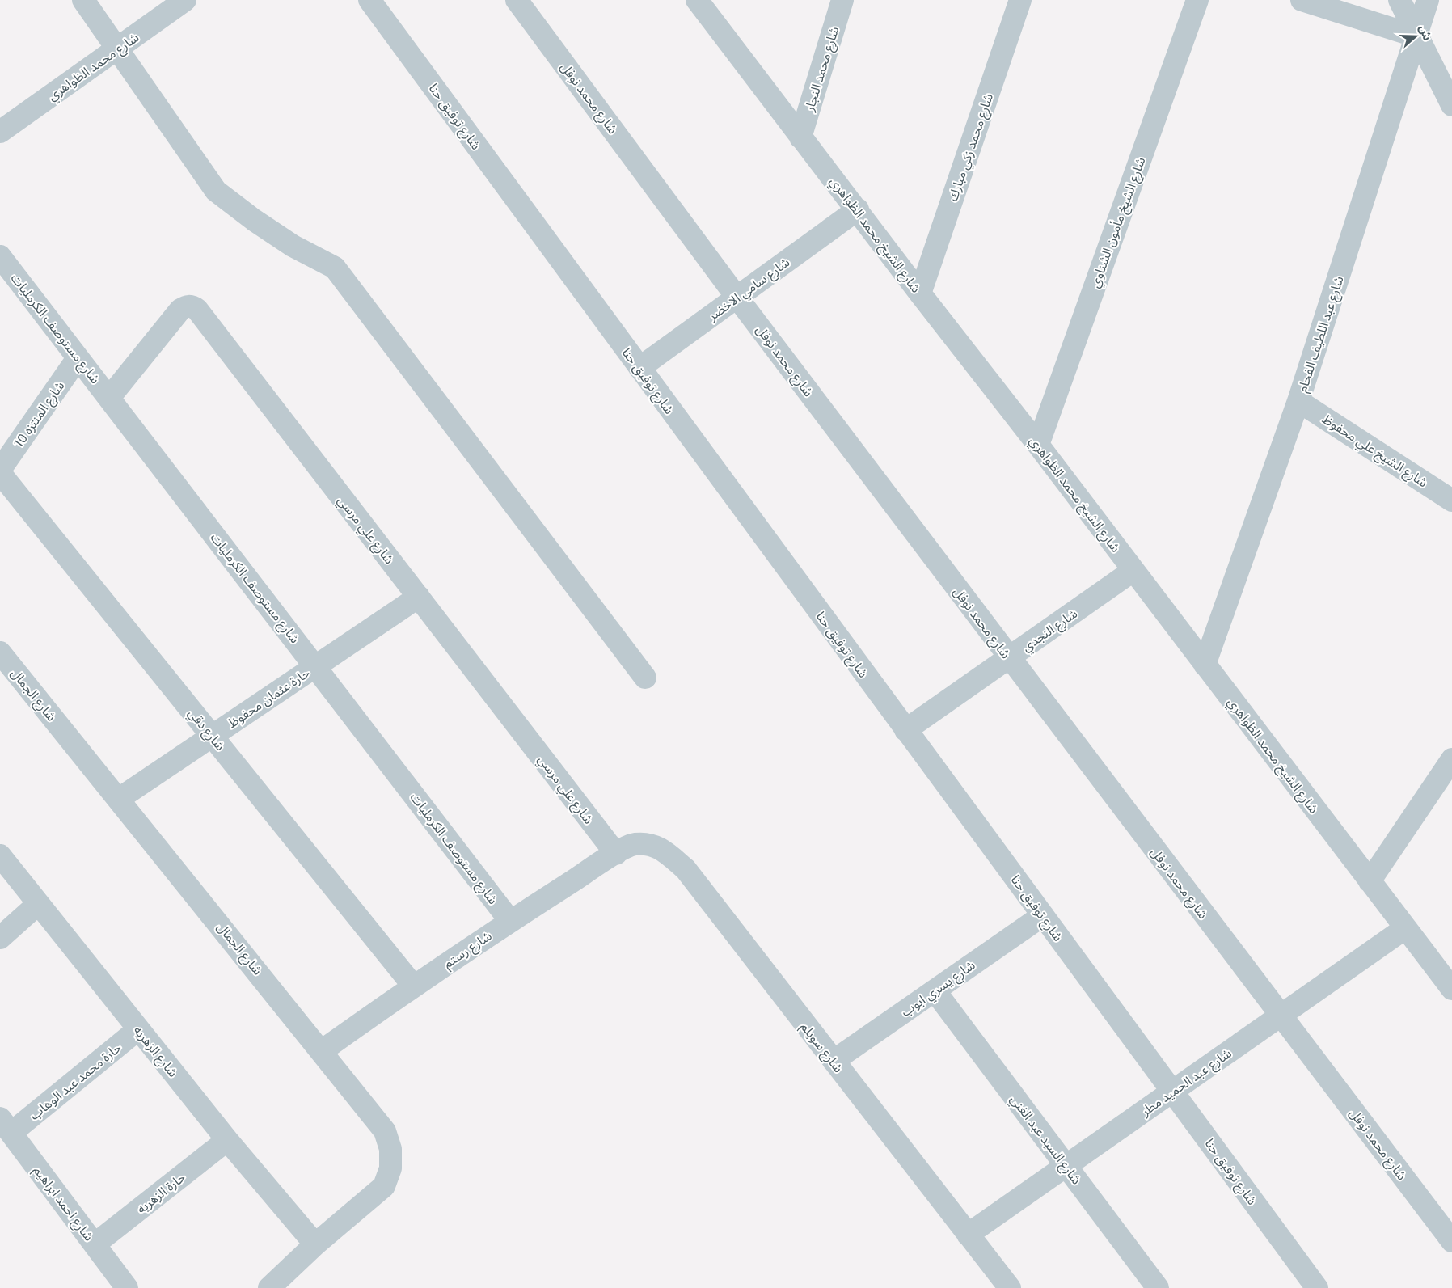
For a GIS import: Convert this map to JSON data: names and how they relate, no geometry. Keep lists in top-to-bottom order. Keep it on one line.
{"streets":{"street":["شارع محمد الظواهري","شارع محمد النجار","شارع محمد نوفل","شارع توفيق حنا","شارع محمد زكي مبارك","شارع الشيخ مأمون الشناوي","شارع الشيخ محمد الظواهري","شارع سامي الاخضر","شارع مستوصف الكرمليات","شارع عبد اللطيف الفحام","شارع المنتزه 10","شارع الشيخ علي محفوظ","شارع علي مرسي","شارع النجدي","شارع الجمال","حارة عثمان محفوظ","شارع دقي","شارع رستم","شارع يسري ايوب","شارع سويلم","شارع الزهريه","حارة محمد عبد الوهاب","شارع عبد الحميد مطر","شارع السيد عبد الغني","حارة الزهريه","شارع احمد ابراهيم"]},"crossings":[["شارع محمد النجار","شارع الشيخ محمد الظواهري"],["شارع محمد نوفل","شارع سامي الاخضر"],["شارع محمد نوفل","شارع النجدي"],["شارع محمد نوفل","شارع عبد الحميد مطر"],["شارع توفيق حنا","شارع سامي الاخضر"],["شارع توفيق حنا","شارع النجدي"],["شارع توفيق حنا","شارع يسري ايوب"],["شارع توفيق حنا","شارع عبد الحميد مطر"],["شارع محمد زكي مبارك","شارع الشيخ محمد الظواهري"],["شارع الشيخ مأمون الشناوي","شارع الشيخ محمد الظواهري"],["شارع الشيخ محمد الظواهري","شارع سامي الاخضر"],["شارع الشيخ محمد الظواهري","شارع عبد اللطيف الفحام"],["شارع الشيخ محمد الظواهري","شارع النجدي"],["شارع الشيخ محمد الظواهري","شارع عبد الحميد مطر"],["شارع مستوصف الكرمليات","شارع المنتزه 10"],["شارع مستوصف الكرمليات","شارع علي مرسي"],["شارع مستوصف الكرمليات","حارة عثمان محفوظ"],["شارع مستوصف الكرمليات","شارع رستم"],["شارع عبد اللطيف الفحام","شارع الشيخ علي محفوظ"],["شارع المنتزه 10","شارع دقي"],["شارع علي مرسي","حارة عثمان محفوظ"],["شارع علي مرسي","شارع رستم"],["شارع علي مرسي","شارع سويلم"],["شارع الجمال","حارة عثمان محفوظ"],["شارع الجمال","شارع رستم"],["شارع الجمال","شارع الزهريه"],["حارة عثمان محفوظ","شارع دقي"],["شارع دقي","شارع رستم"],["شارع رستم","شارع سويلم"],["شارع يسري ايوب","شارع سويلم"],["شارع يسري ايوب","شارع السيد عبد الغني"],["شارع سويلم","شارع عبد الحميد مطر"],["شارع الزهريه","حارة محمد عبد الوهاب"],["شارع الزهريه","حارة الزهريه"],["حارة محمد عبد الوهاب","شارع احمد ابراهيم"],["شارع عبد الحميد مطر","شارع السيد عبد الغني"],["حارة الزهريه","شارع احمد ابراهيم"]],"north":"right"}
